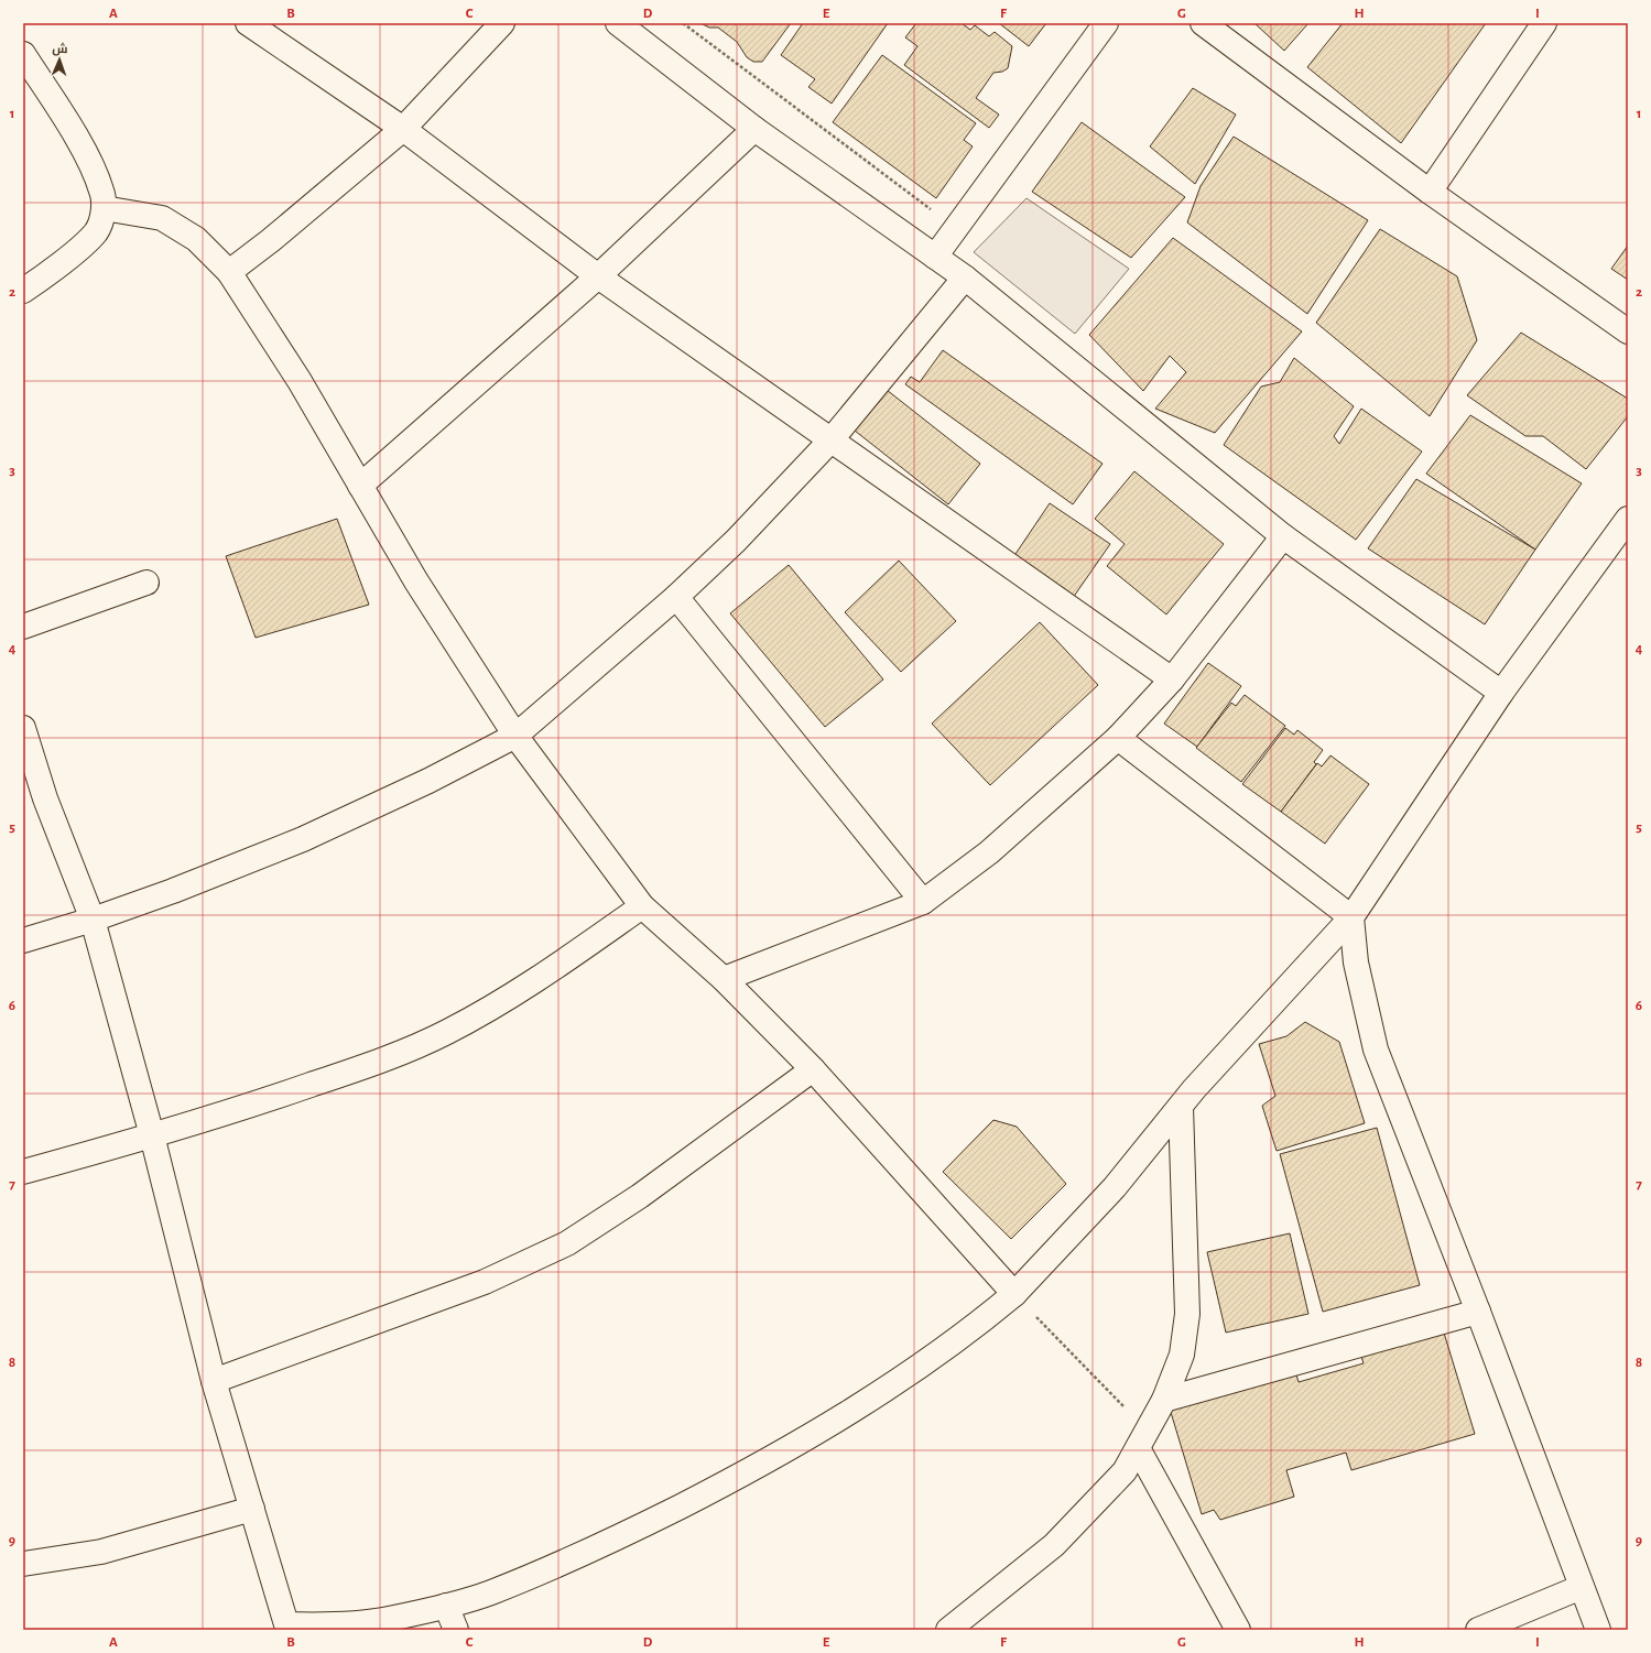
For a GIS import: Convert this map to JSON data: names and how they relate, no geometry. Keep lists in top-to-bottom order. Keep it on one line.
{"north":"top","grid":{"columns":["A","B","C","D","E","F","G","H","I"],"rows":["1","2","3","4","5","6","7","8","9"]}}
